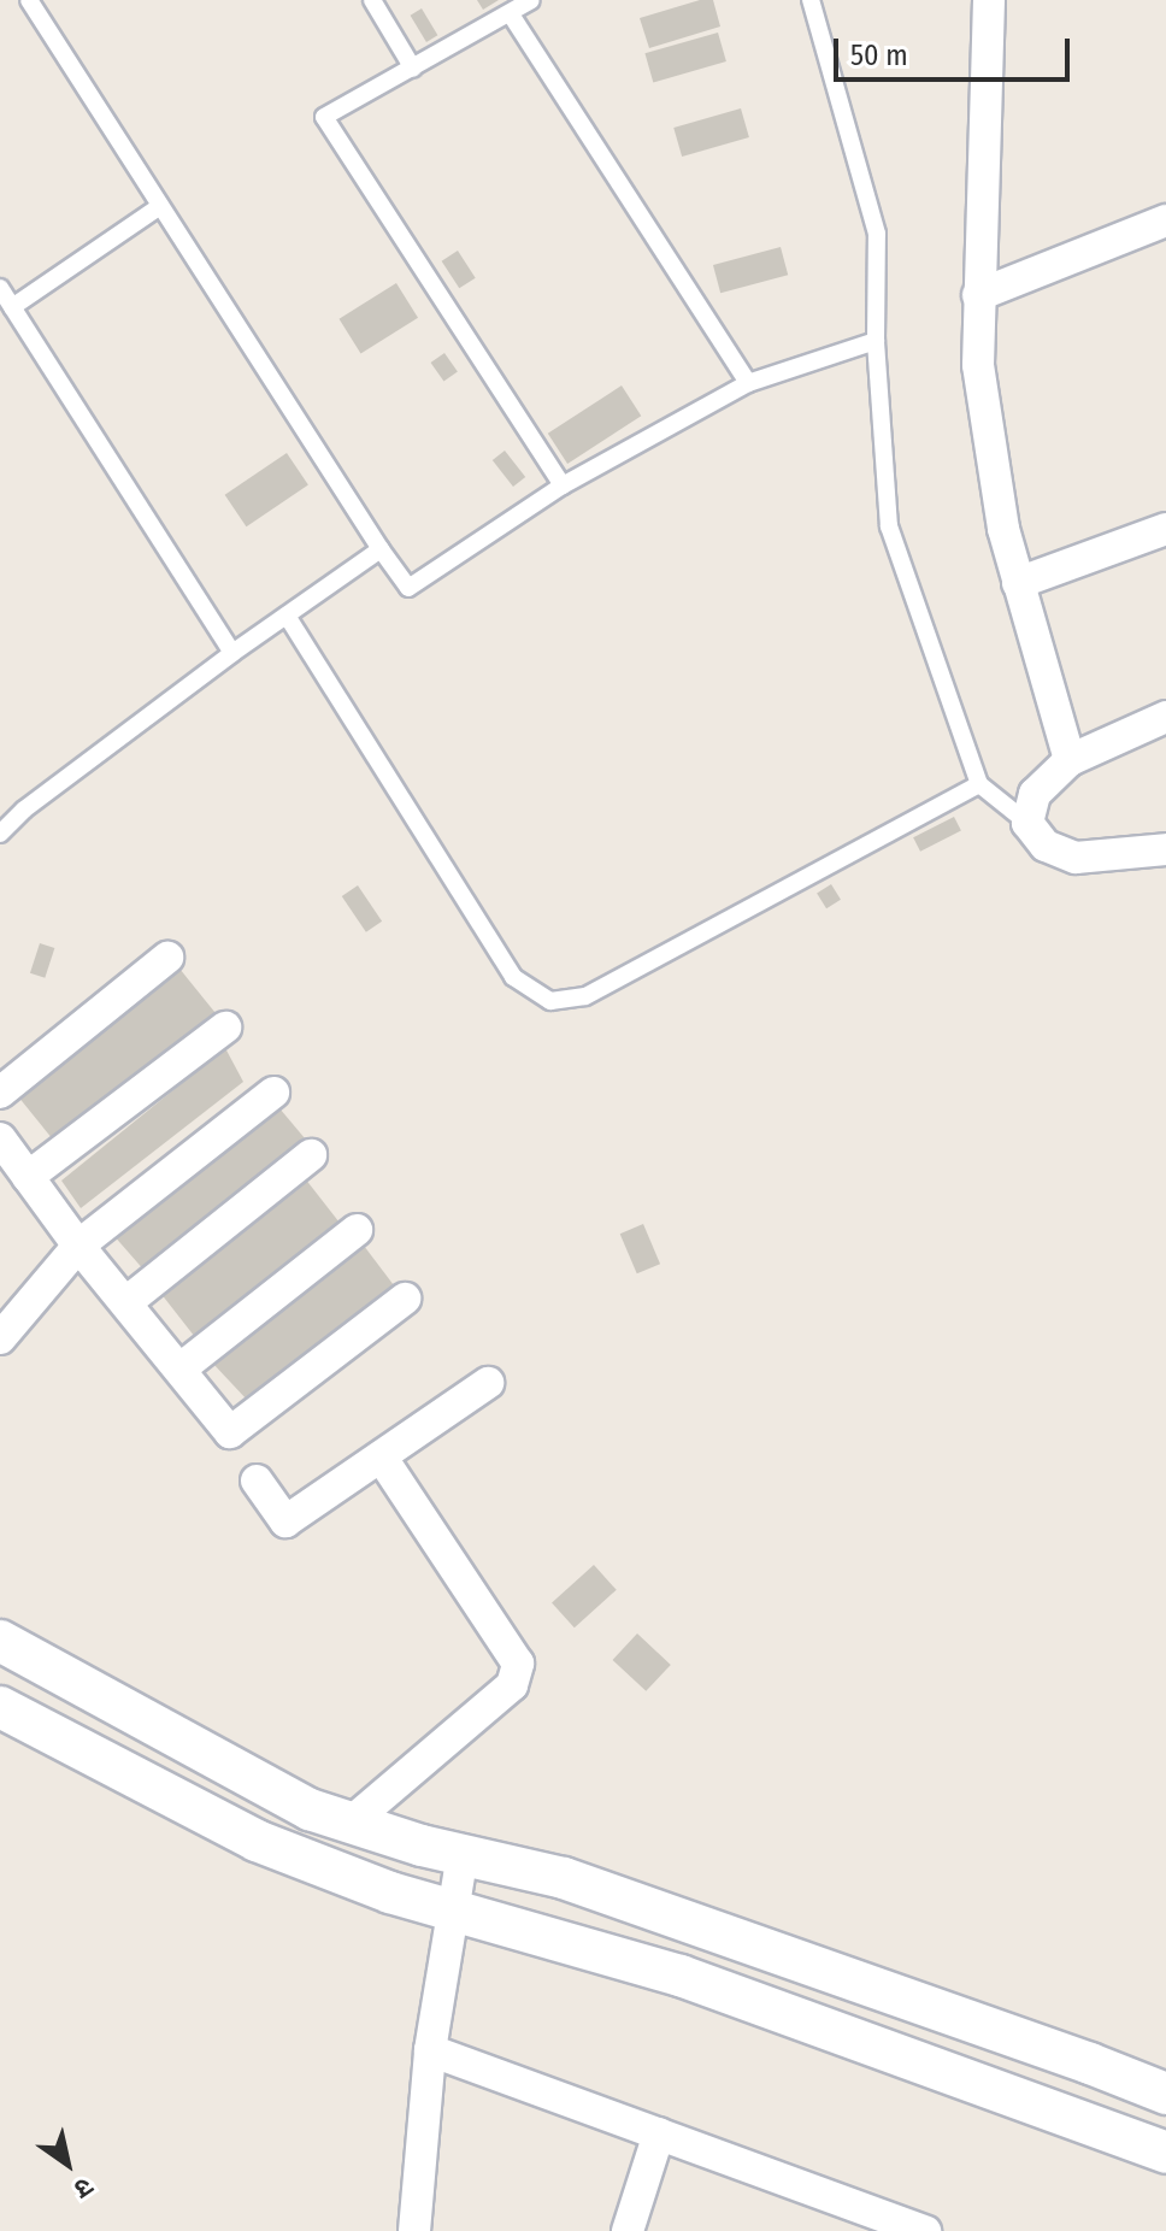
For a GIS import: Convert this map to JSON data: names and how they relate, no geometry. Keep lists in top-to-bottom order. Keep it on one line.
{"scale_bar":"50 m","north":"bottom right"}
